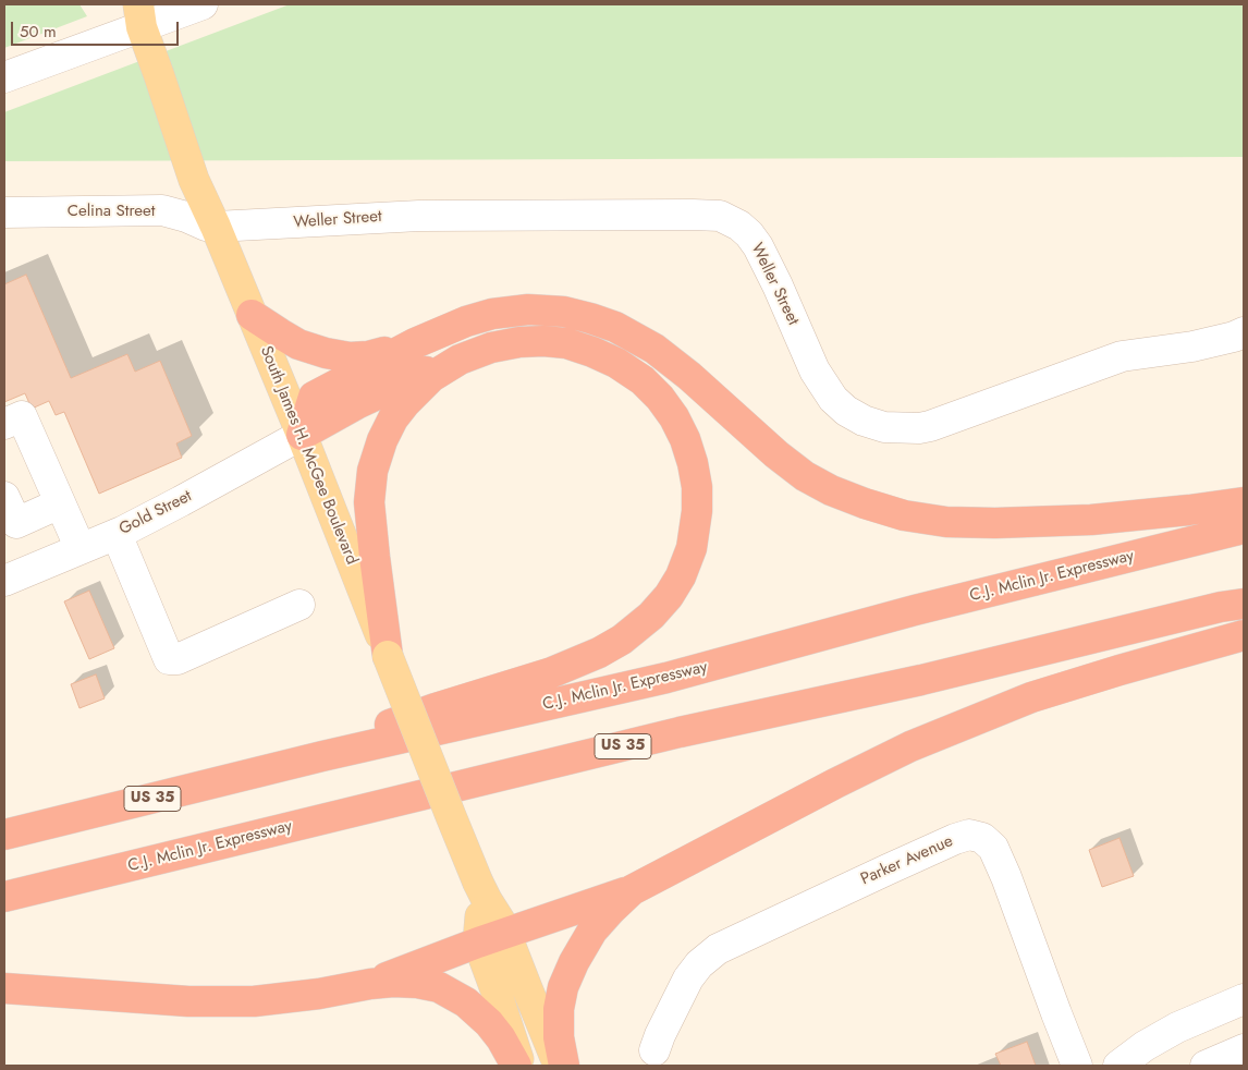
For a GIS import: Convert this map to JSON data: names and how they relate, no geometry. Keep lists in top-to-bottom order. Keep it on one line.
{"streets":{"highway":["C.J. Mclin Jr. Expressway","US 35"],"main road":["South James H. McGee Boulevard"],"street":["Celina Street","Weller Street","Gold Street","Parker Avenue"]},"crossings":[["Celina Street","Weller Street"],["Celina Street","South James H. McGee Boulevard"],["Weller Street","South James H. McGee Boulevard"],["South James H. McGee Boulevard","Gold Street"]],"scale_bar":"50 m"}
